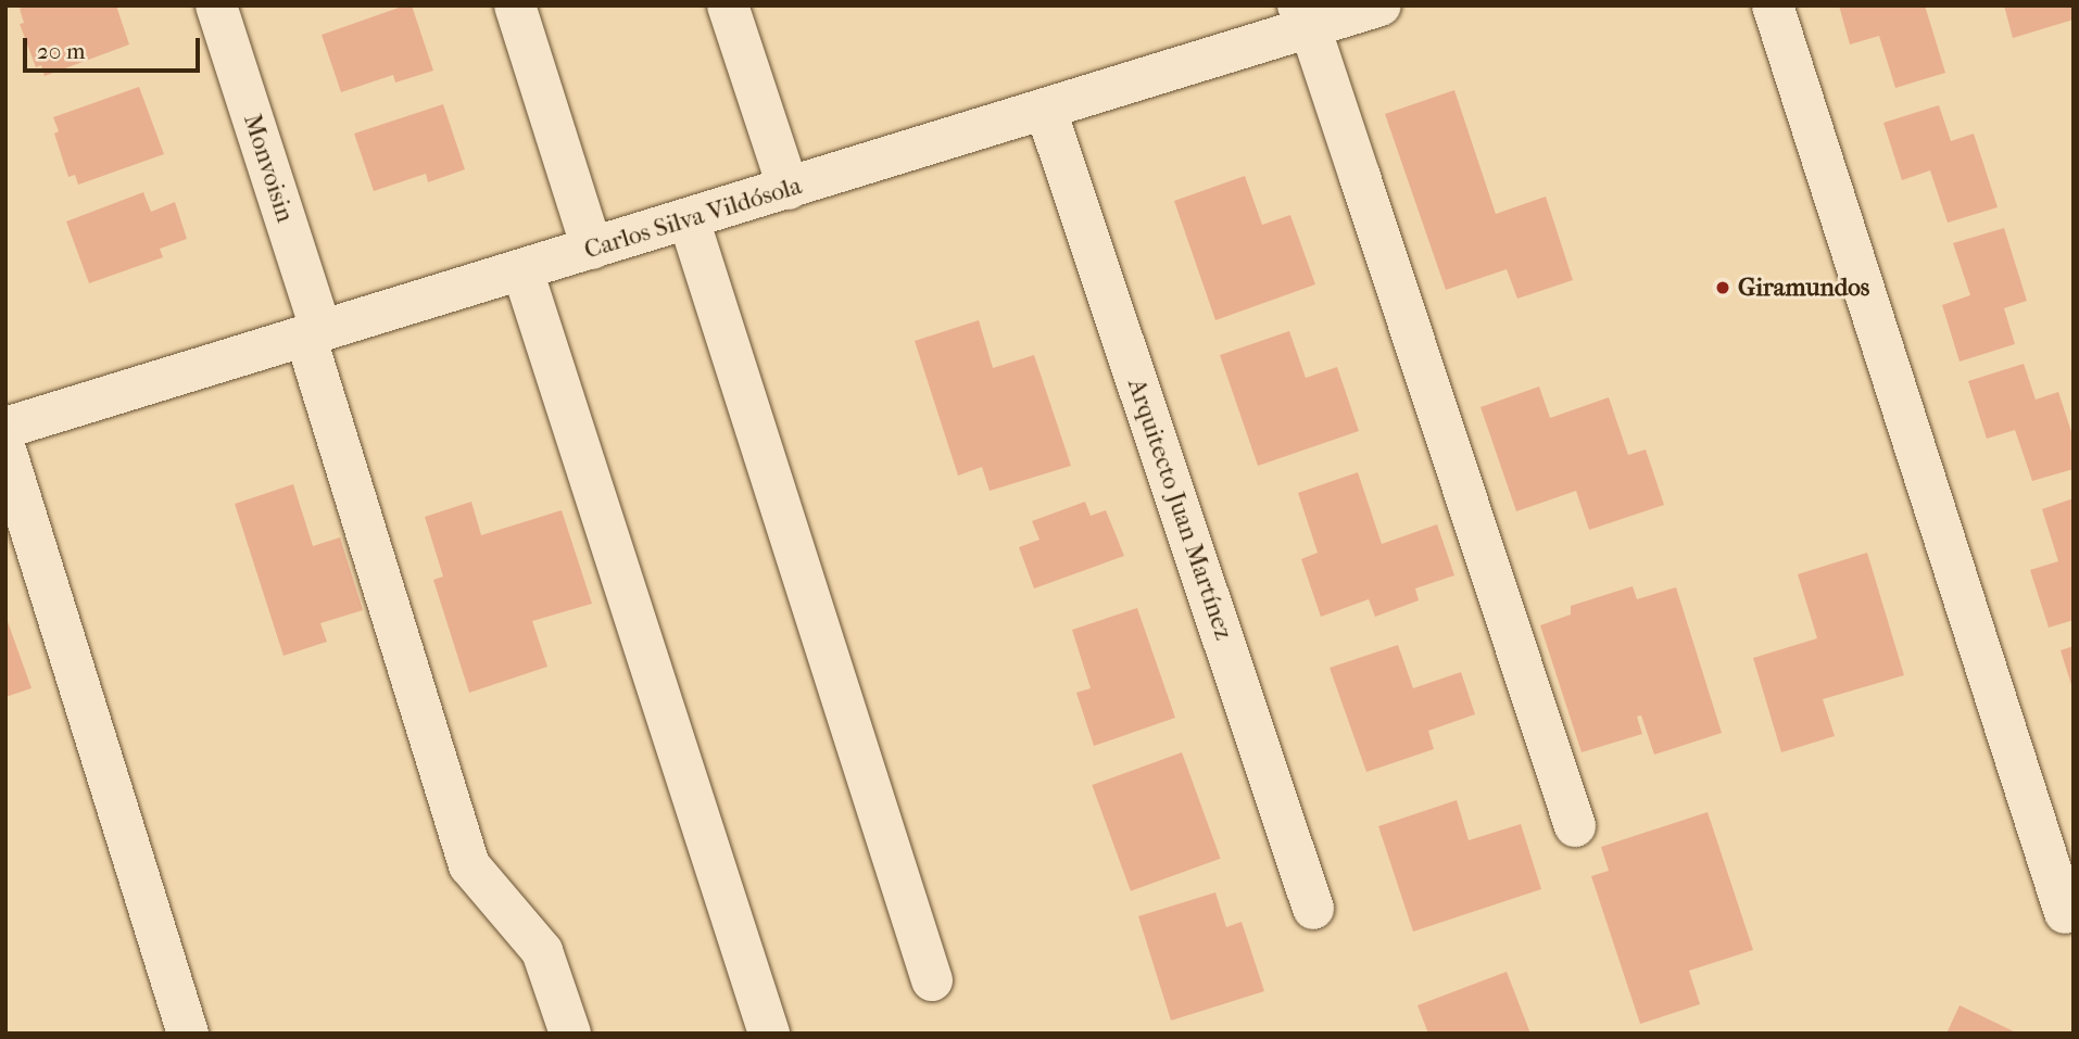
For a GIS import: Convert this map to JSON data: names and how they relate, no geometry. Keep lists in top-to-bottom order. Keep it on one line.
{"streets":{"street":["Monvoisin","Carlos Silva Vildósola","Arquitecto Juan Martínez"]},"crossings":[["Monvoisin","Carlos Silva Vildósola"],["Carlos Silva Vildósola","Arquitecto Juan Martínez"]],"places":["Giramundos"],"scale_bar":"20 m"}
